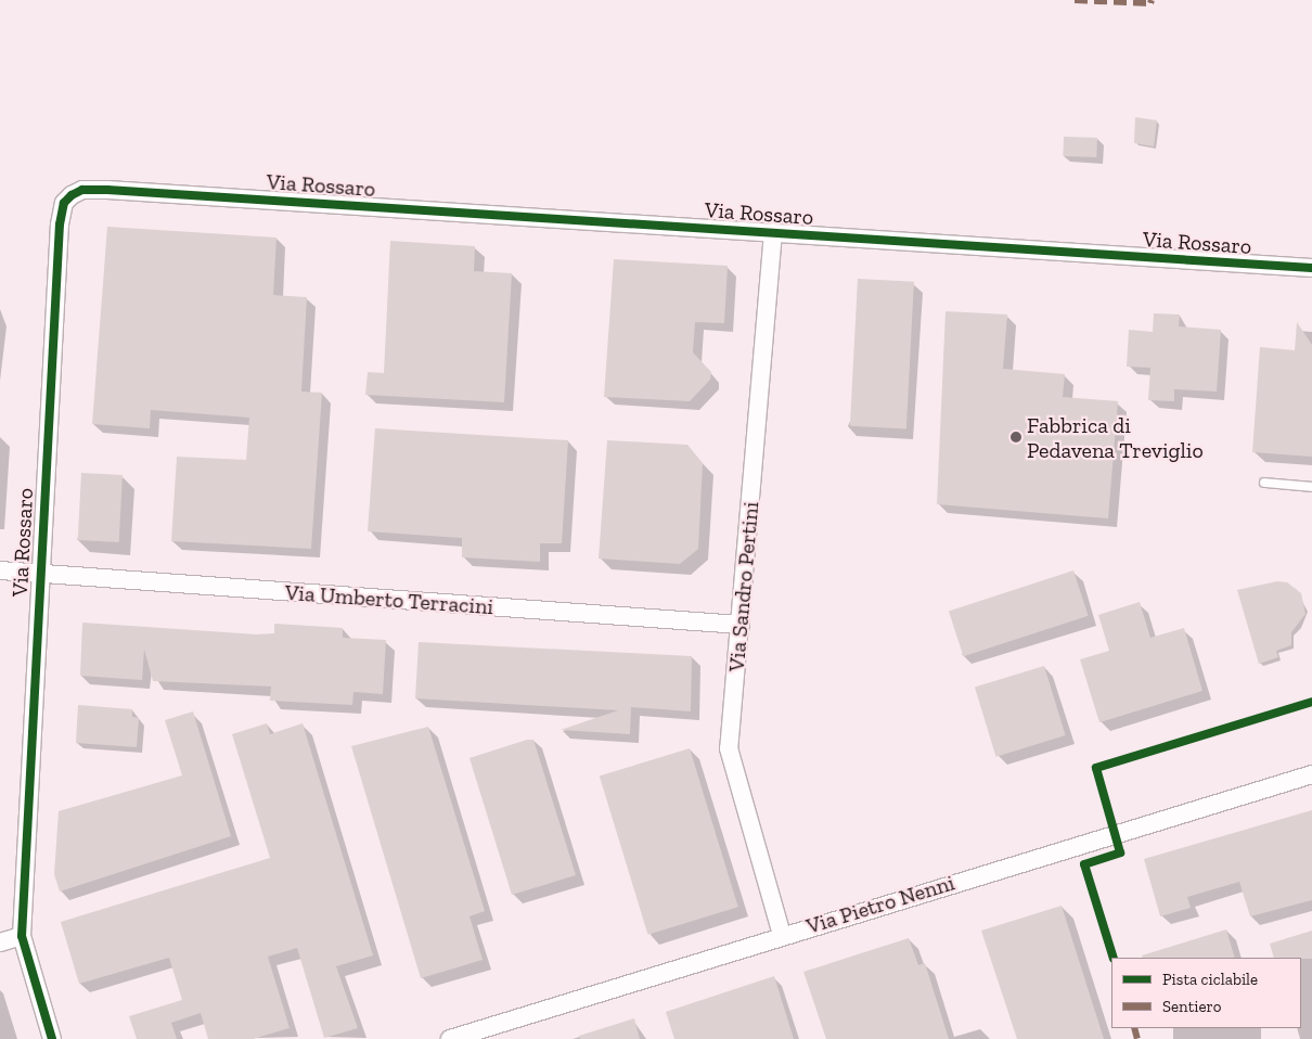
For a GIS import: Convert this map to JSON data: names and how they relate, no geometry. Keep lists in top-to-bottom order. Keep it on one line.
{"streets":{"street":["Via Rossaro","Via Sandro Pertini","Via Umberto Terracini","Via Pietro Nenni"]},"crossings":[["Via Rossaro","Via Sandro Pertini"],["Via Rossaro","Via Umberto Terracini"],["Via Sandro Pertini","Via Umberto Terracini"],["Via Sandro Pertini","Via Pietro Nenni"]],"places":["Fabbrica di Pedavena Treviglio"],"legend":["Pista ciclabile","Sentiero"]}
